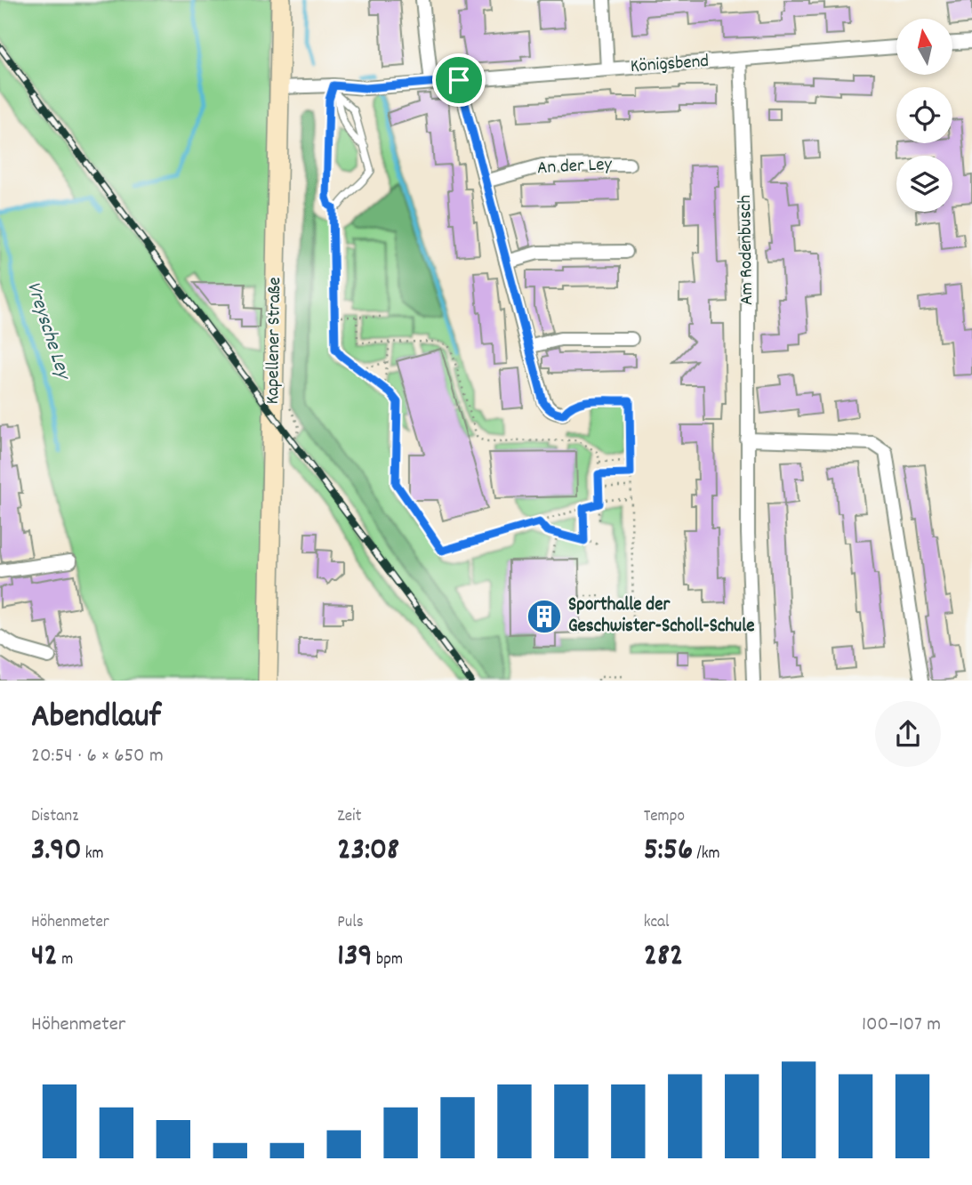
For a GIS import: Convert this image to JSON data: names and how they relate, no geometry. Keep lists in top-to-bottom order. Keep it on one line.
{"streets":{"main road":["Kapellener Straße"],"street":["Königsbend","An der Ley","Am Rodenbusch"]},"crossings":[["Königsbend","Am Rodenbusch"],["Königsbend","Kapellener Straße"]],"water":["Vreysche Ley"],"places":{"building":["Sporthalle der Geschwister-Scholl-Schule"]},"north":"top","page":{"heading":["Abendlauf","20:54 · 6 × 650 m"],"stats":[["Distanz","3.90 km"],["Zeit","23:08"],["Tempo","5:56 /km"],["Höhenmeter","42 m"],["Puls","139 bpm"],["kcal","282"]],"chart":["Höhenmeter","100–107 m"]}}
